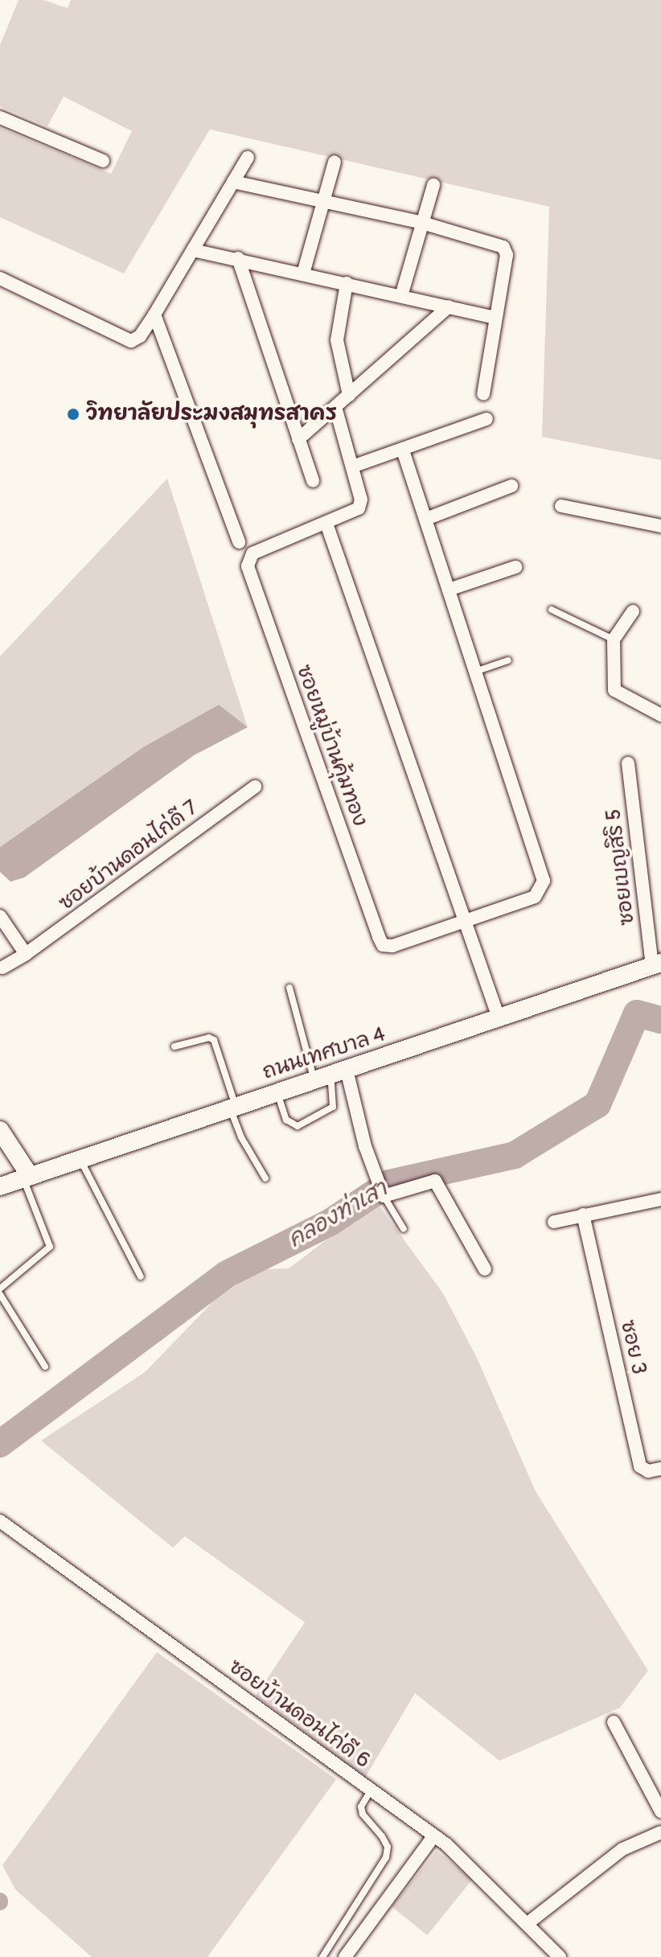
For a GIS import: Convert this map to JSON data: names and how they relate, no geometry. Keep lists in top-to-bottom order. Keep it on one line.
{"streets":{"street":["ซอยหมู่บ้านคุ้มทอง","ซอยบ้านดอนไก่ดี 7","ซอยเบญสิริ 5","ถนนเทศบาล 4","ซอย 3","ซอยบ้านดอนไก่ดี 6"]},"crossings":[["ซอยเบญสิริ 5","ถนนเทศบาล 4"]],"water":["คลองท่าเสา"],"places":["วิทยาลัยประมงสมุทรสาคร"]}
